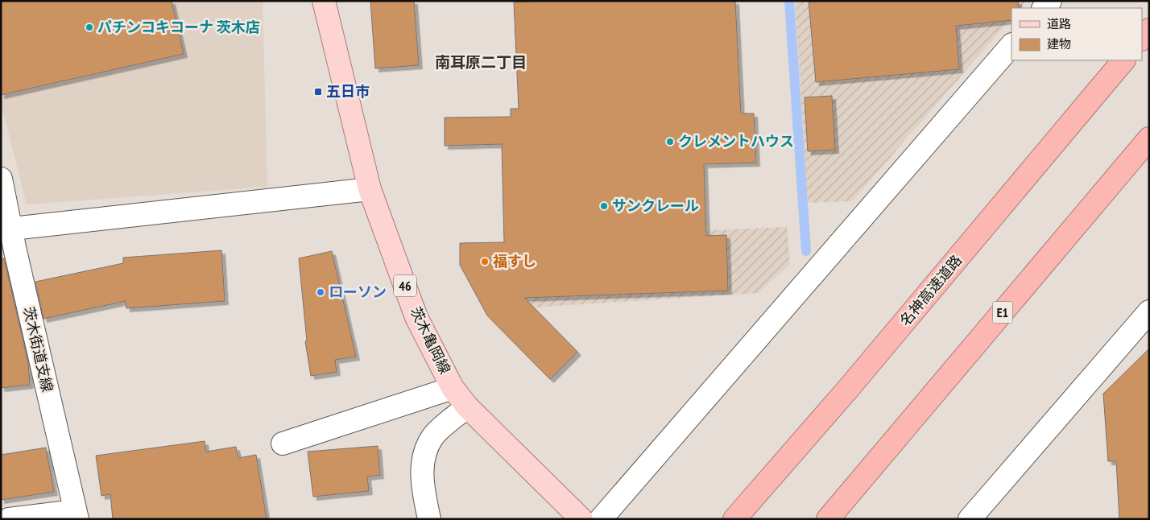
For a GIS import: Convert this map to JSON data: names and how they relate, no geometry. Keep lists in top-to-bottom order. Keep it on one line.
{"streets":{"highway":["名神高速道路","E1"],"main road":["46","茨木亀岡線"],"street":["茨木街道支線"]},"districts":["南耳原二丁目"],"places":{"other":["パチンコキコーナ 茨木店","クレメントハウス","サンクレール","福すし","ローソン"],"transit":["五日市"]},"legend":["道路","建物"]}
